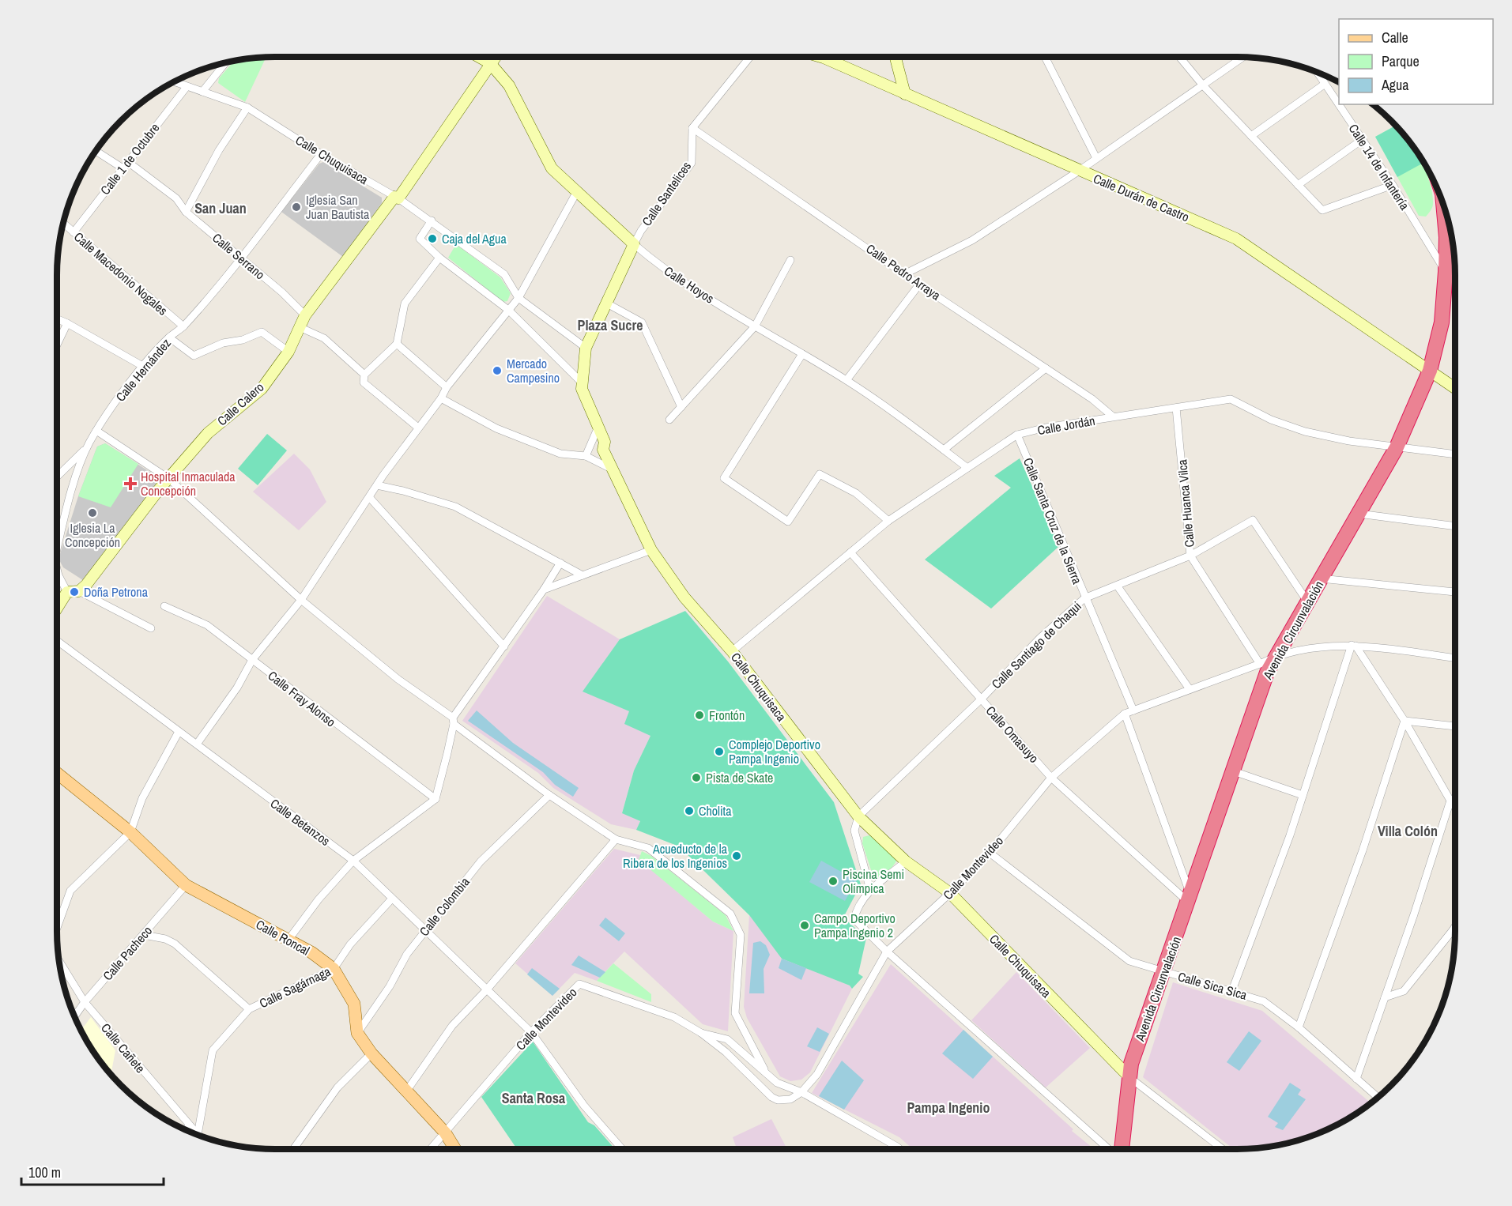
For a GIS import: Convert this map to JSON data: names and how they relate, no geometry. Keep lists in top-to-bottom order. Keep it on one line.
{"streets":{"highway":["Avenida Circunvalación"],"main road":["Calle Chuquisaca","Calle Santelices","Calle Durán de Castro","Calle Hoyos","Calle Calero","Calle Roncal"],"street":["Calle 1 de Octubre","Calle 14 de Infantería","Calle Serrano","Calle Pedro Arraya","Calle Macedonio Nogales","Calle Hernández","Calle Jordán","Calle Huanca Vilca","Calle Santa Cruz de la Sierra","Calle Santiago de Chaqui","Calle Fray Alonso","Calle Omasuyo","Calle Betanzos","Calle Montevideo","Calle Colombia","Calle Pacheco","Calle Sica Sica","Calle Sagárnaga","Calle Cañete"]},"crossings":[["Calle 1 de Octubre","Calle Chuquisaca"],["Calle 1 de Octubre","Calle Serrano"],["Calle 1 de Octubre","Calle Macedonio Nogales"],["Calle Chuquisaca","Calle Santelices"],["Calle Chuquisaca","Calle Hernández"],["Calle Chuquisaca","Calle Calero"],["Calle Chuquisaca","Calle Jordán"],["Calle Chuquisaca","Avenida Circunvalación"],["Calle Chuquisaca","Calle Santiago de Chaqui"],["Calle Chuquisaca","Calle Montevideo"],["Calle 14 de Infantería","Avenida Circunvalación"],["Calle Santelices","Calle Pedro Arraya"],["Calle Santelices","Calle Hoyos"],["Calle Durán de Castro","Avenida Circunvalación"],["Calle Serrano","Calle Hernández"],["Calle Serrano","Calle Calero"],["Calle Pedro Arraya","Calle Jordán"],["Calle Macedonio Nogales","Calle Hernández"],["Calle Hoyos","Calle Calero"],["Calle Hoyos","Calle Jordán"],["Calle Jordán","Calle Huanca Vilca"],["Calle Jordán","Calle Santa Cruz de la Sierra"],["Calle Jordán","Avenida Circunvalación"],["Calle Jordán","Calle Omasuyo"],["Calle Huanca Vilca","Calle Santiago de Chaqui"],["Calle Huanca Vilca","Calle Montevideo"],["Calle Santa Cruz de la Sierra","Calle Santiago de Chaqui"],["Calle Santa Cruz de la Sierra","Calle Montevideo"],["Avenida Circunvalación","Calle Santiago de Chaqui"],["Avenida Circunvalación","Calle Omasuyo"],["Avenida Circunvalación","Calle Montevideo"],["Avenida Circunvalación","Calle Sica Sica"],["Calle Santiago de Chaqui","Calle Omasuyo"],["Calle Omasuyo","Calle Montevideo"],["Calle Betanzos","Calle Montevideo"],["Calle Betanzos","Calle Colombia"],["Calle Betanzos","Calle Sagárnaga"],["Calle Montevideo","Calle Roncal"],["Calle Montevideo","Calle Sica Sica"],["Calle Colombia","Calle Roncal"],["Calle Roncal","Calle Pacheco"],["Calle Roncal","Calle Sagárnaga"],["Calle Pacheco","Calle Cañete"],["Calle Sagárnaga","Calle Cañete"]],"districts":["San Juan","Plaza Sucre","Villa Colón","Santa Rosa","Pampa Ingenio"],"places":{"other":["Iglesia San Juan Bautista","Caja del Agua","Mercado Campesino","Iglesia La Concepción","Doña Petrona","Frontón","Complejo Deportivo Pampa Ingenio","Pista de Skate","Cholita","Acueducto de la Ribera de los Ingenios","Piscina Semi Olímpica","Campo Deportivo Pampa Ingenio 2"],"health":["Hospital Inmaculada Concepción"]},"legend":["Calle","Parque","Agua"],"scale_bar":"100 m"}
